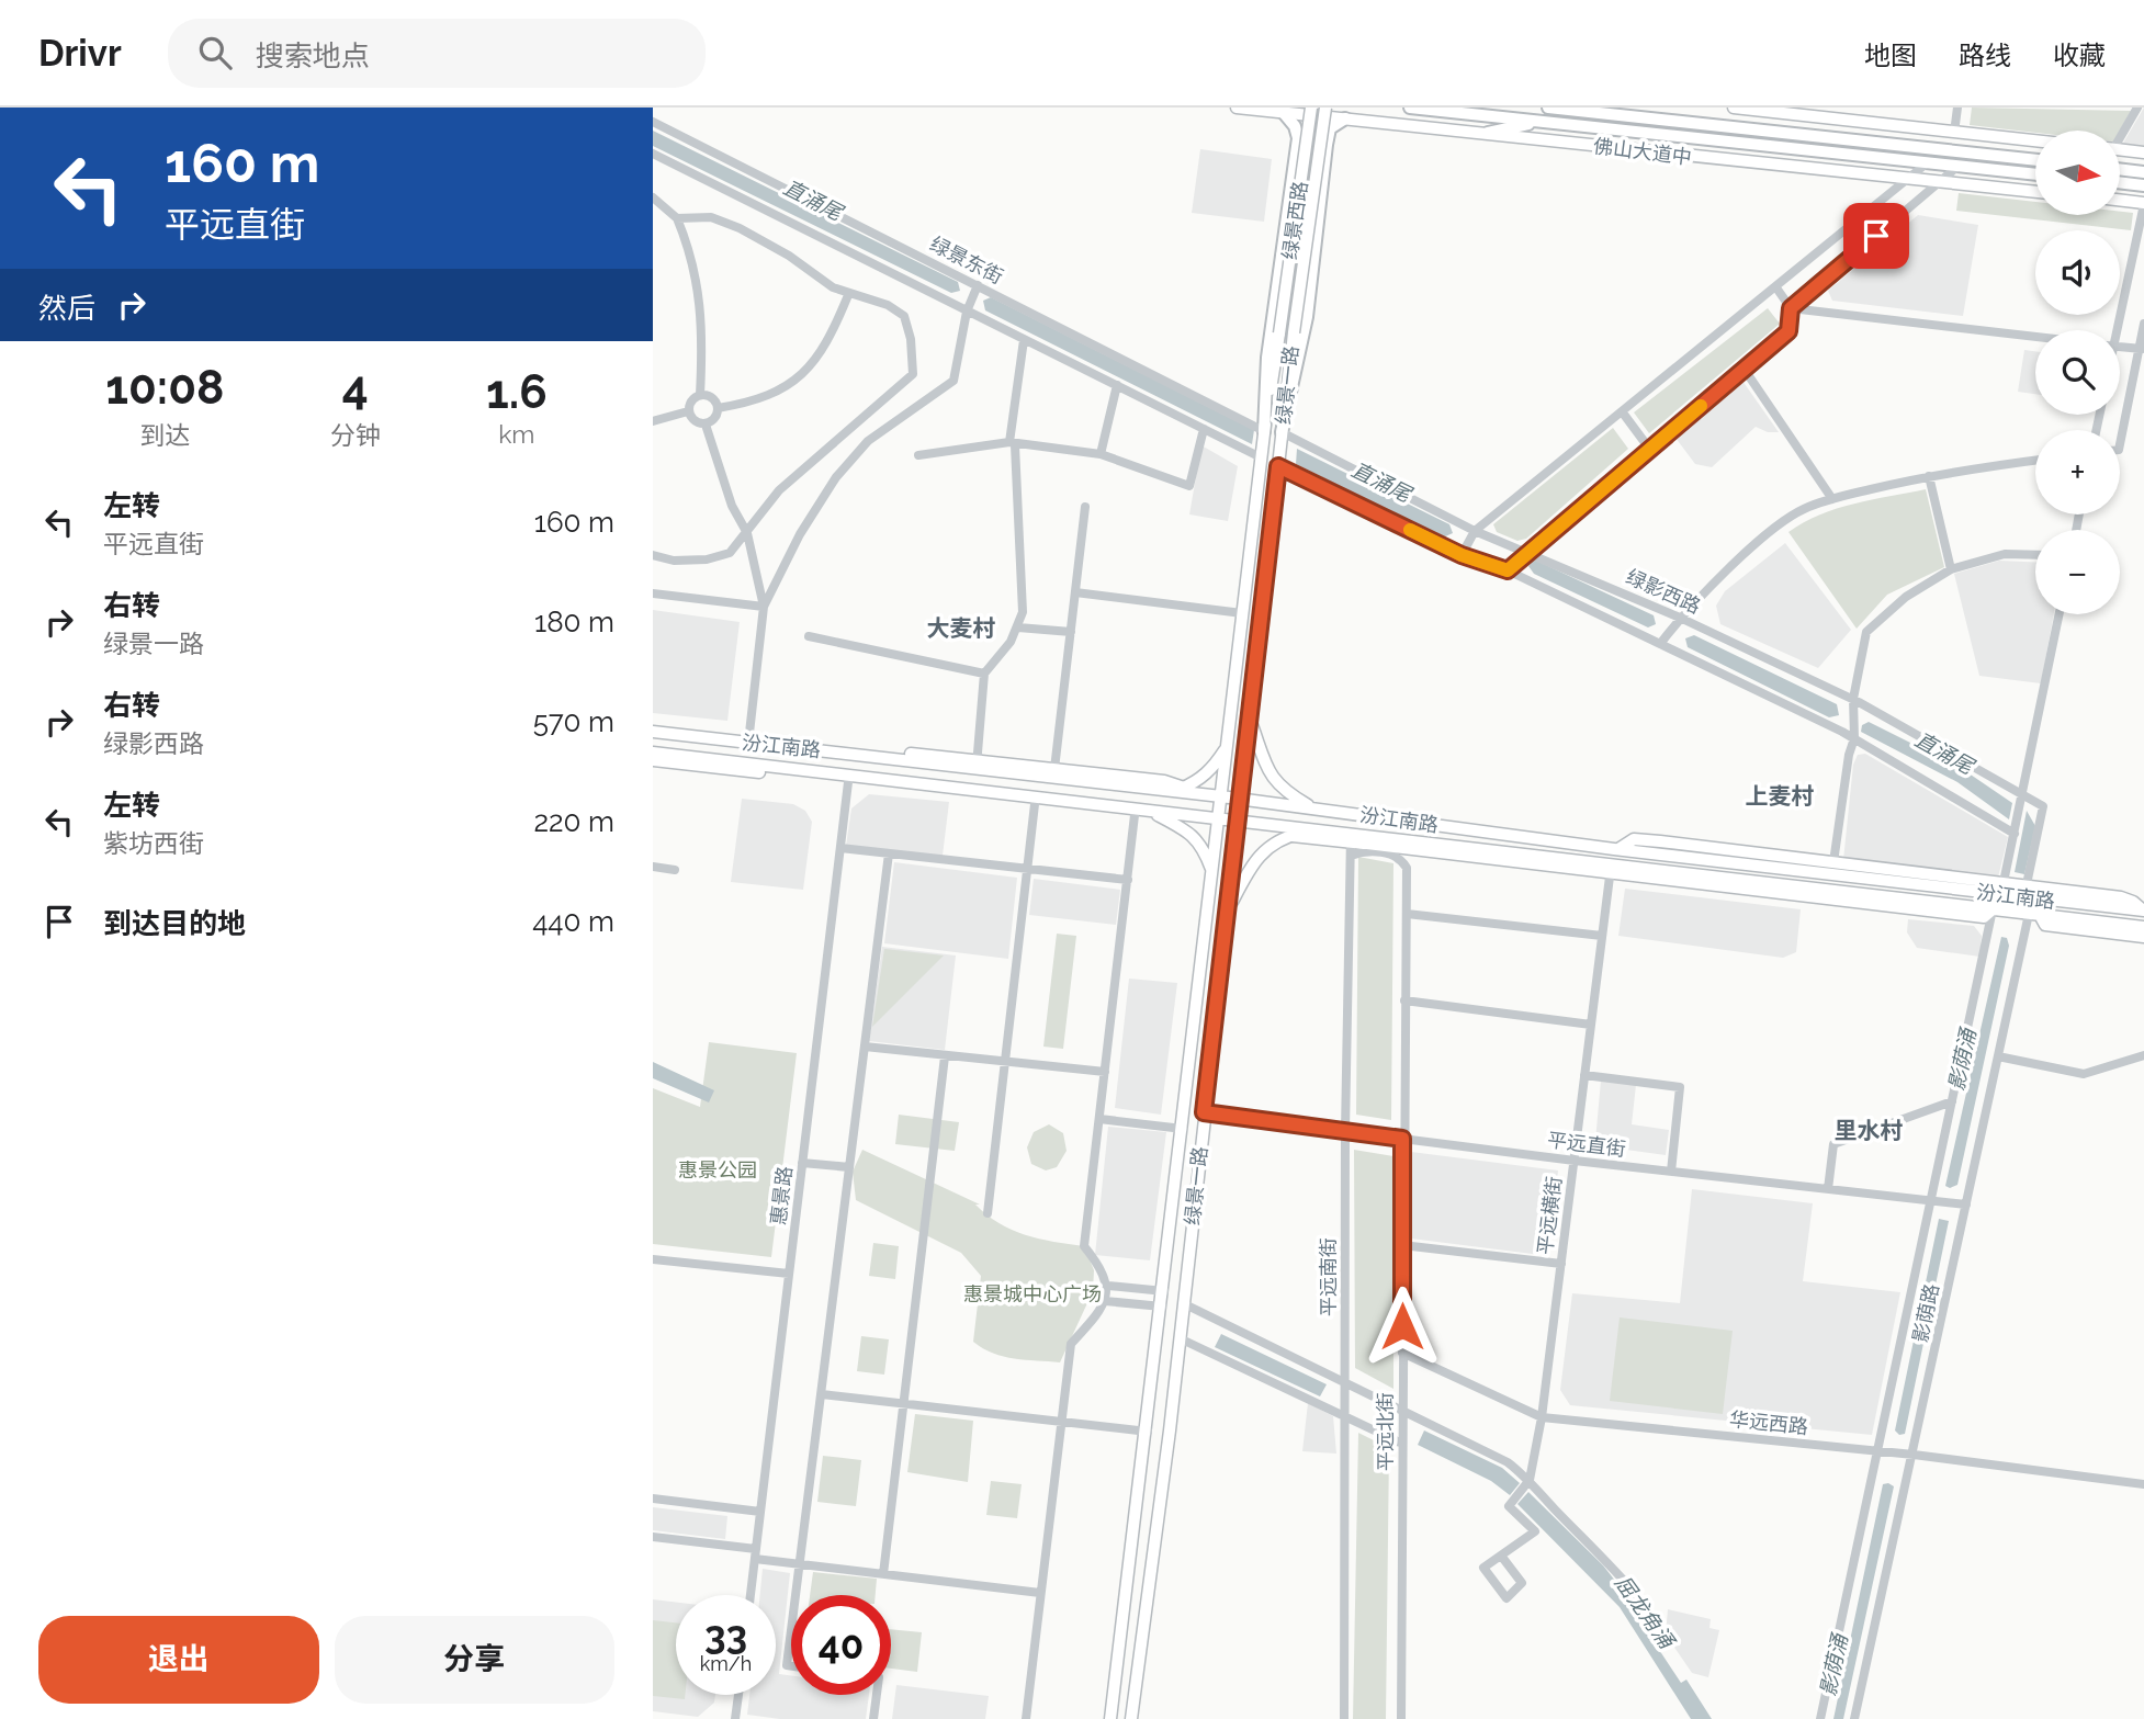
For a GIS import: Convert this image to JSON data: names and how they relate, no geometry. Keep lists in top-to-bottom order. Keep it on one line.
{"streets":{"highway":["佛山大道中"],"main road":["绿景西路","绿景一路","汾江南路"],"street":["绿景东街","绿影西路","平远直街","惠景路","平远横街","平远南街","影荫路","华远西路","平远北街"]},"crossings":[["绿景西路","绿景一路"],["绿景东街","绿景一路"],["绿景一路","绿影西路"],["绿景一路","汾江南路"],["绿景一路","平远直街"],["汾江南路","平远横街"],["汾江南路","平远南街"],["汾江南路","影荫路"],["平远直街","平远横街"],["平远直街","平远南街"],["平远直街","影荫路"],["平远直街","平远北街"],["平远横街","华远西路"],["影荫路","华远西路"],["华远西路","平远北街"]],"districts":["大麦村","上麦村","里水村"],"water":["直涌尾","影荫涌","屈龙角涌"],"parks":["惠景公园","惠景城中心广场"],"north":"right","page":{"header":"Drivr","search":"搜索地点","nav":["地图","路线","收藏"],"turn":["160 m","平远直街"],"map_buttons":["+","−"],"then":"然后","eta":["10:08","到达","4","分钟","1.6","km"],"list":[{"name":"左转","note":"平远直街","value":"160 m"},{"name":"右转","note":"绿景一路","value":"180 m"},{"name":"右转","note":"绿影西路","value":"570 m"},{"name":"左转","note":"紫坊西街","value":"220 m"},{"name":"到达目的地","value":"440 m"}],"speed":"33 km/h","limit":"40","buttons":["退出","分享"]}}
